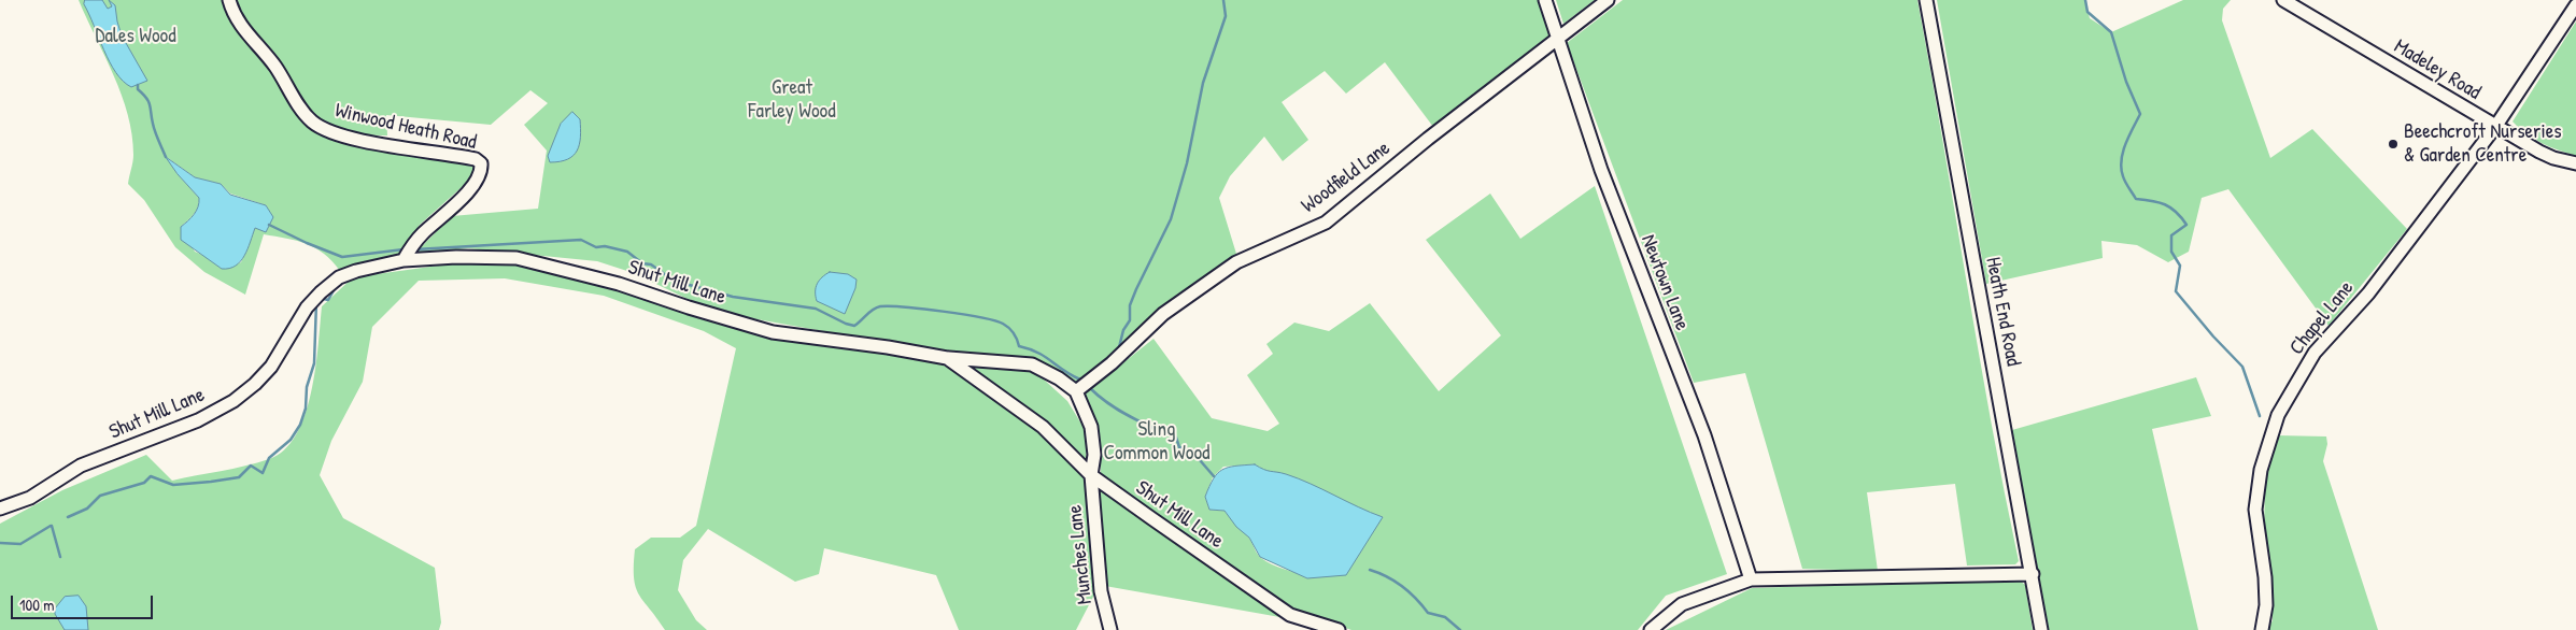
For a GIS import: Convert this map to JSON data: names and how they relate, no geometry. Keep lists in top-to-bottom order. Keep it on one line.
{"streets":{"street":["Madeley Road","Winwood Heath Road","Woodfield Lane","Shut Mill Lane","Newtown Lane","Heath End Road","Chapel Lane","Munches Lane"]},"crossings":[["Madeley Road","Chapel Lane"],["Winwood Heath Road","Shut Mill Lane"],["Woodfield Lane","Newtown Lane"],["Shut Mill Lane","Munches Lane"]],"parks":["Dales Wood","Great Farley Wood","Sling Common Wood"],"places":["Beechcroft Nurseries & Garden Centre"],"scale_bar":"100 m"}
